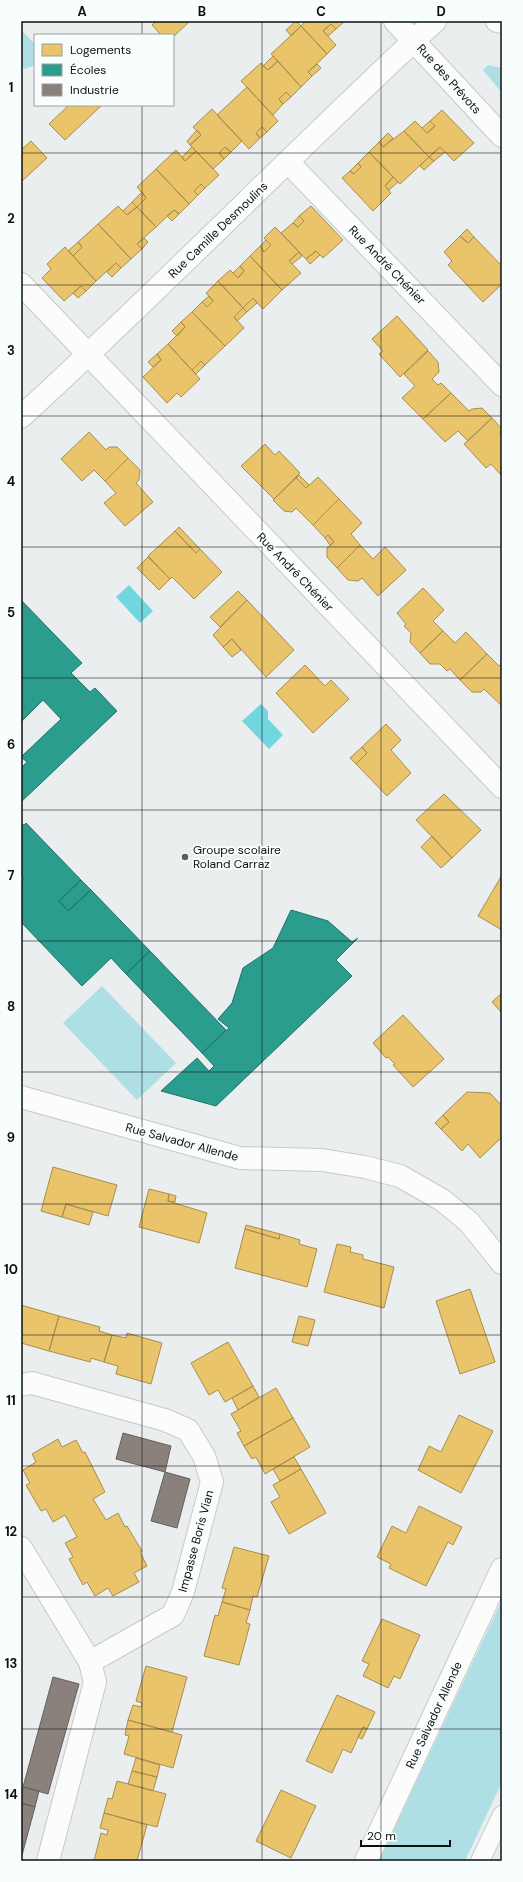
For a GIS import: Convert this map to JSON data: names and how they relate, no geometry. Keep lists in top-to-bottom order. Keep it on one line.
{"streets":{"street":["Rue des Prévots","Rue Camille Desmoulins","Rue André Chénier","Rue Salvador Allende","Impasse Boris Vian"]},"crossings":[["Rue des Prévots","Rue Camille Desmoulins"],["Rue Camille Desmoulins","Rue André Chénier"]],"places":["Groupe scolaire Roland Carraz"],"legend":["Logements","Écoles","Industrie"],"scale_bar":"20 m","grid":{"columns":["A","B","C","D"],"rows":["1","2","3","4","5","6","7","8","9","10","11","12","13","14"]}}
